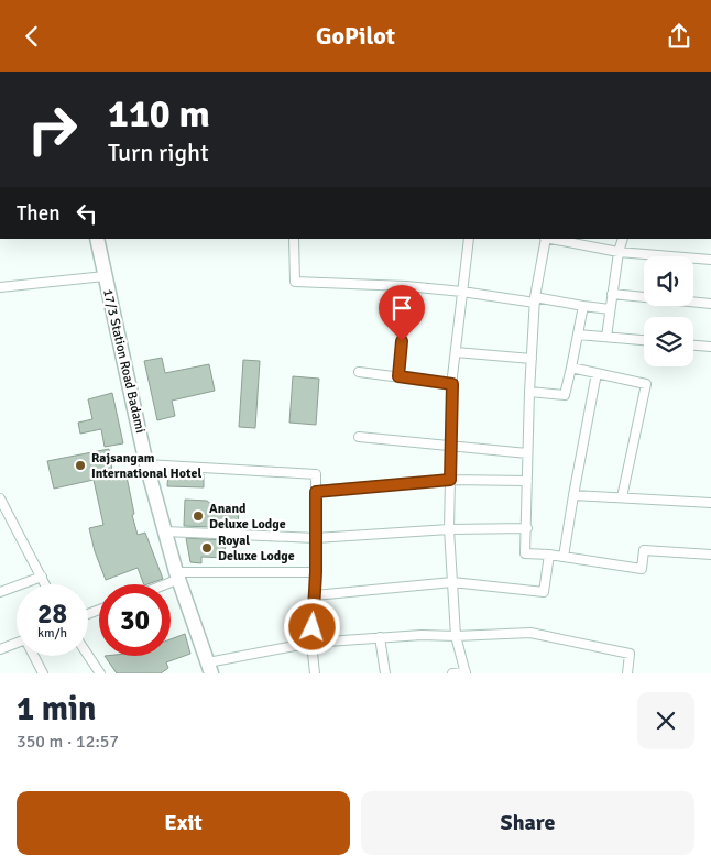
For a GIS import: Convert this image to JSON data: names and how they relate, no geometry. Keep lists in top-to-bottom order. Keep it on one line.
{"streets":{"highway":["17/3 Station Road Badami"]},"places":["Rajsangam International Hotel","Anand Deluxe Lodge","Royal Deluxe Lodge"],"page":{"header":"GoPilot","turn":["110 m","Turn right"],"then":"Then","speed":"28 km/h","limit":"30","heading":["1 min","350 m · 12:57"],"buttons":["Exit","Share"]}}
